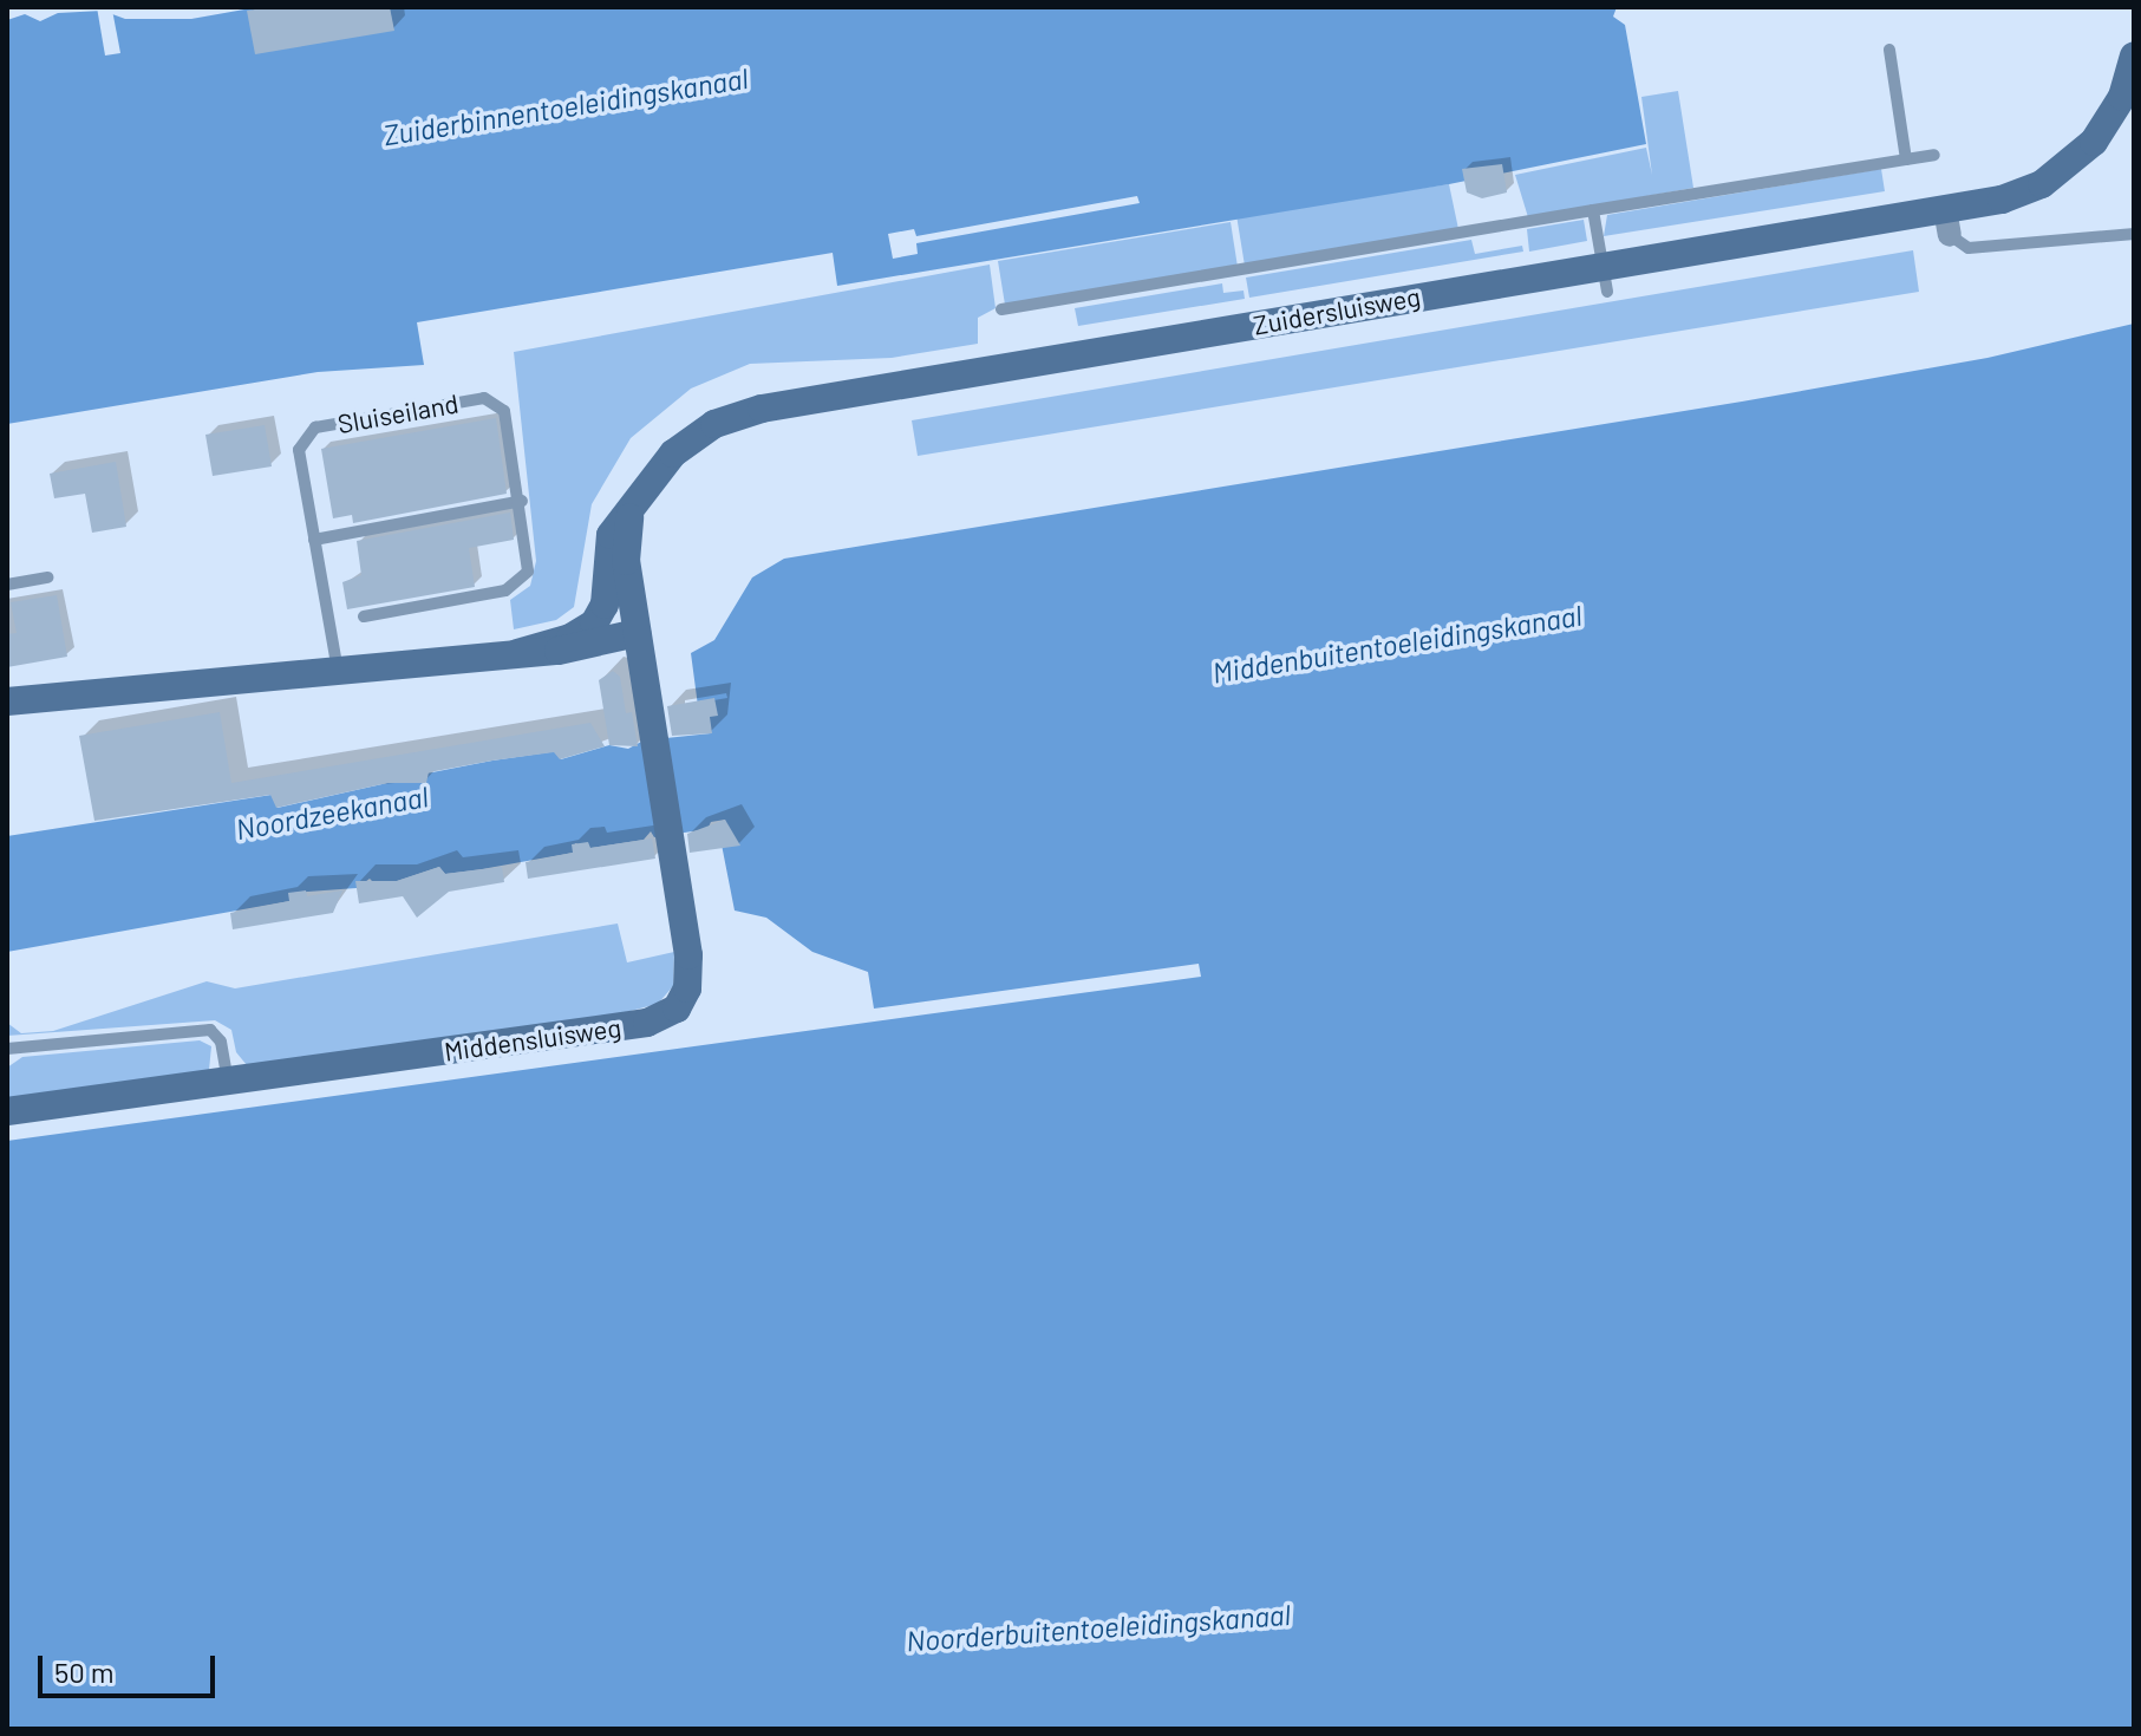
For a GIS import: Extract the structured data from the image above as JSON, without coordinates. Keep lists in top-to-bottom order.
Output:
{
  "streets": {
    "street": ["Zuidersluisweg", "Middensluisweg"],
    "lane": ["Sluiseiland"]
  },
  "water": [
    "Zuiderbinnentoeleidingskanaal",
    "Middenbuitentoeleidingskanaal",
    "Noordzeekanaal",
    "Noorderbuitentoeleidingskanaal"
  ],
  "scale_bar": "50 m"
}
